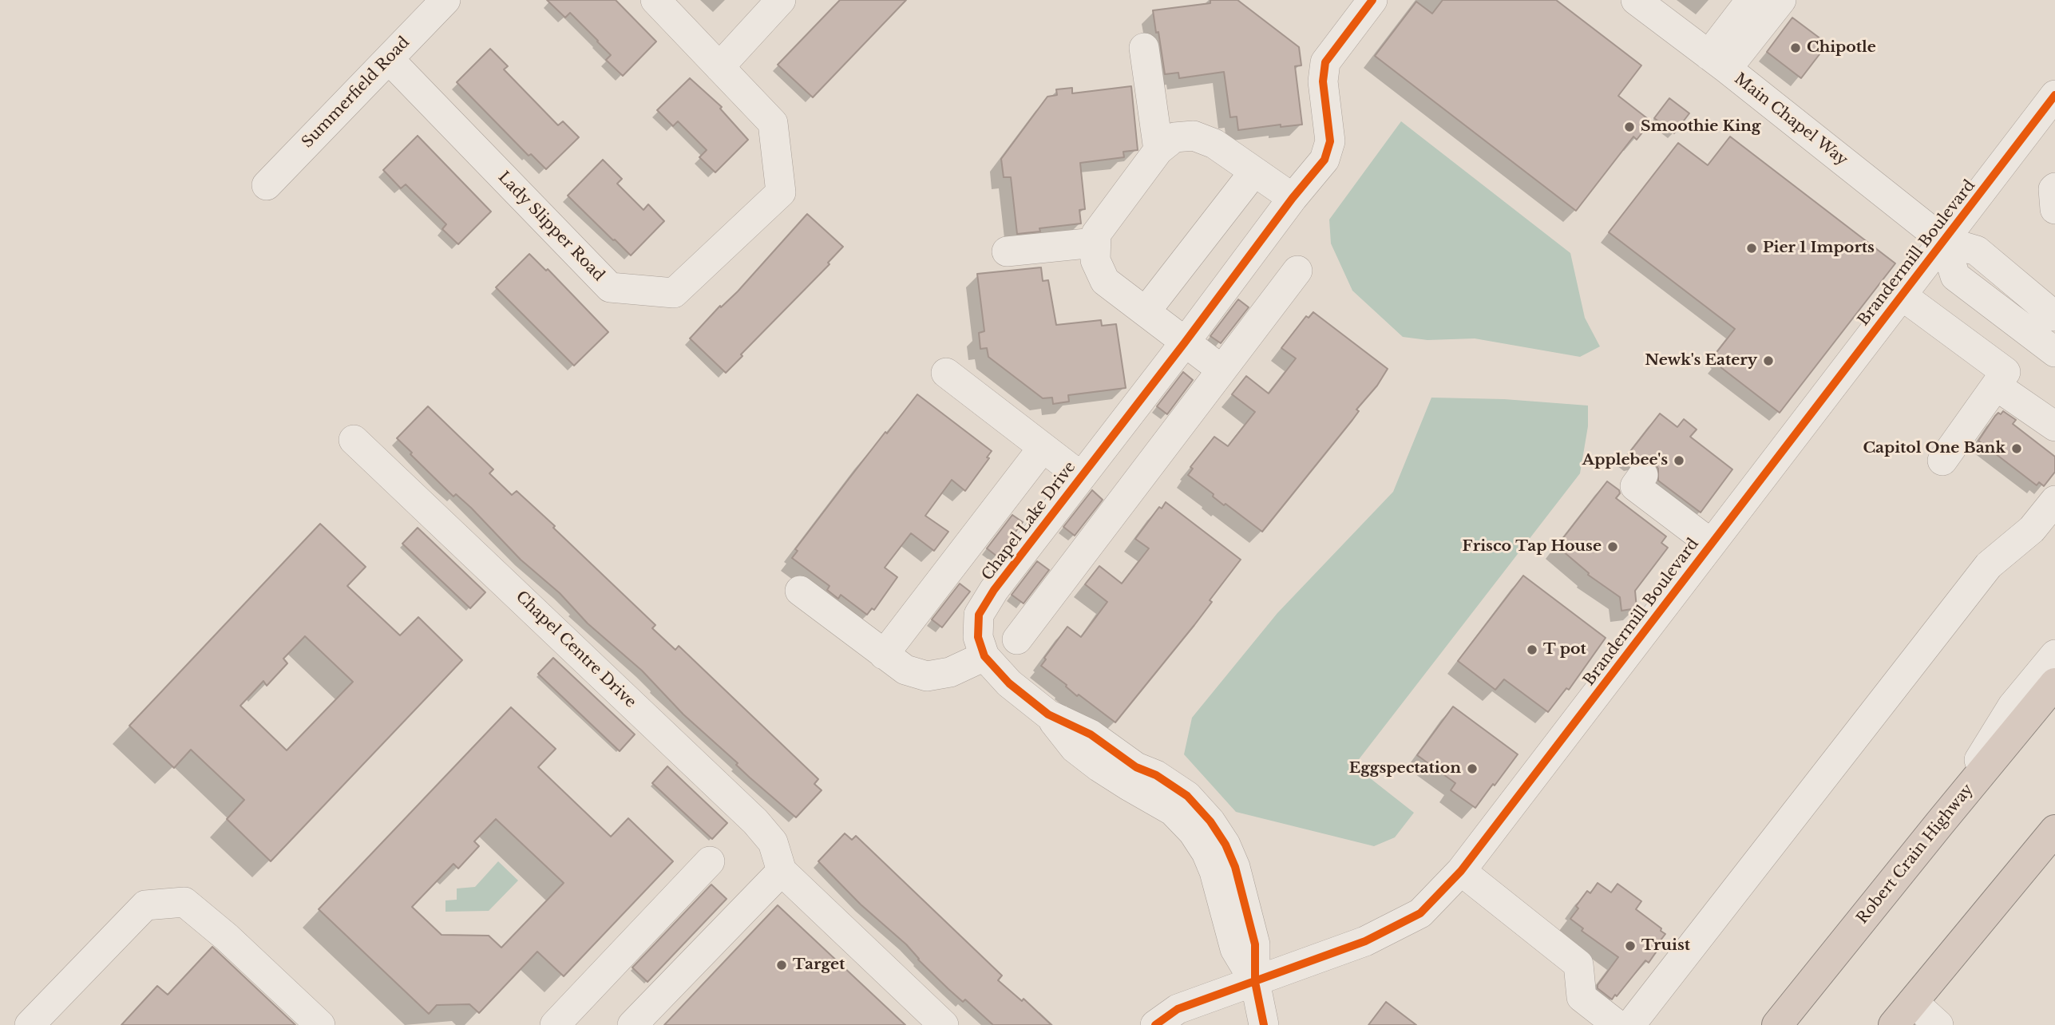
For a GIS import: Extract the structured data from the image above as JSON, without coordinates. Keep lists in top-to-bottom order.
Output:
{
  "streets": {
    "highway": ["Robert Crain Highway"],
    "street": [
      "Summerfield Road",
      "Main Chapel Way",
      "Lady Slipper Road",
      "Brandermill Boulevard",
      "Chapel Lake Drive",
      "Chapel Centre Drive"
    ]
  },
  "crossings": [
    ["Summerfield Road", "Lady Slipper Road"],
    ["Main Chapel Way", "Brandermill Boulevard"],
    ["Brandermill Boulevard", "Chapel Lake Drive"]
  ],
  "places": [
    "Chipotle",
    "Smoothie King",
    "Pier 1 Imports",
    "Newk's Eatery",
    "Capitol One Bank",
    "Applebee's",
    "Frisco Tap House",
    "T pot",
    "Eggspectation",
    "Truist",
    "Target"
  ]
}
